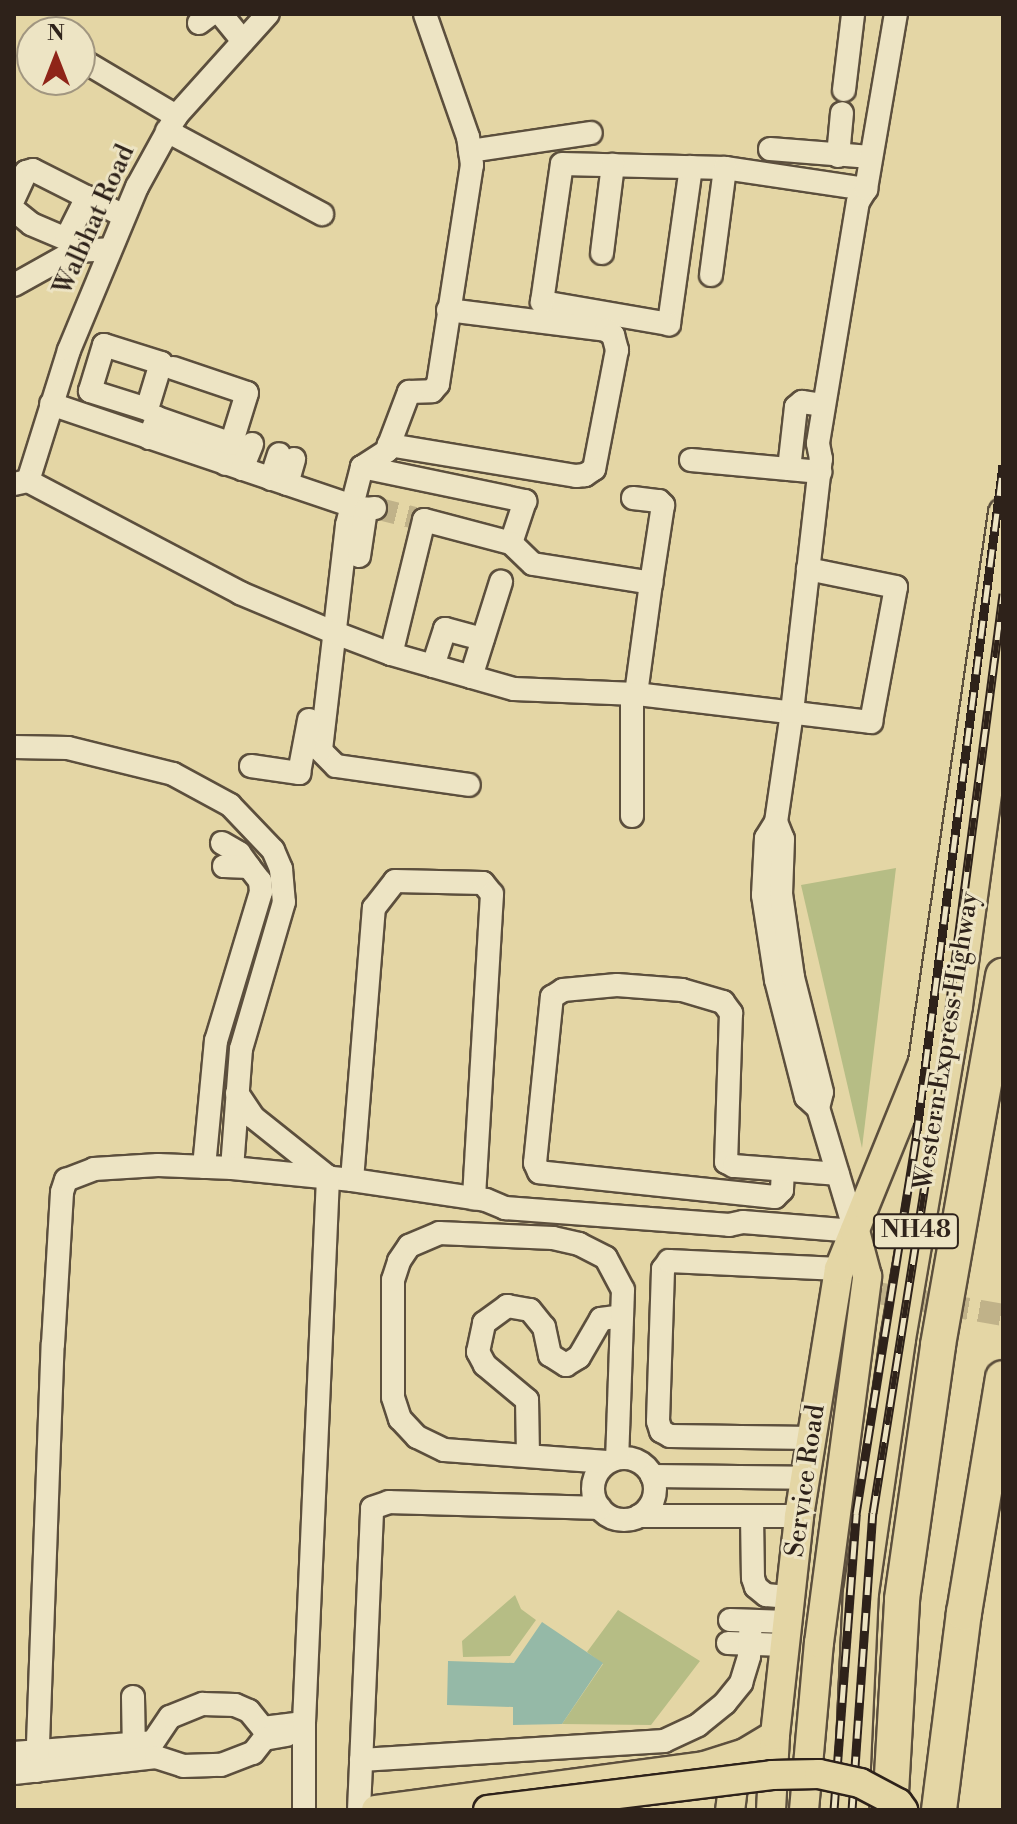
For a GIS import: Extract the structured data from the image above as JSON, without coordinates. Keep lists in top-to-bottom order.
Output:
{
  "streets": {
    "highway": ["Western Express Highway", "NH48"],
    "main road": ["Service Road"],
    "street": ["Walbhat Road"]
  },
  "north": "top"
}
